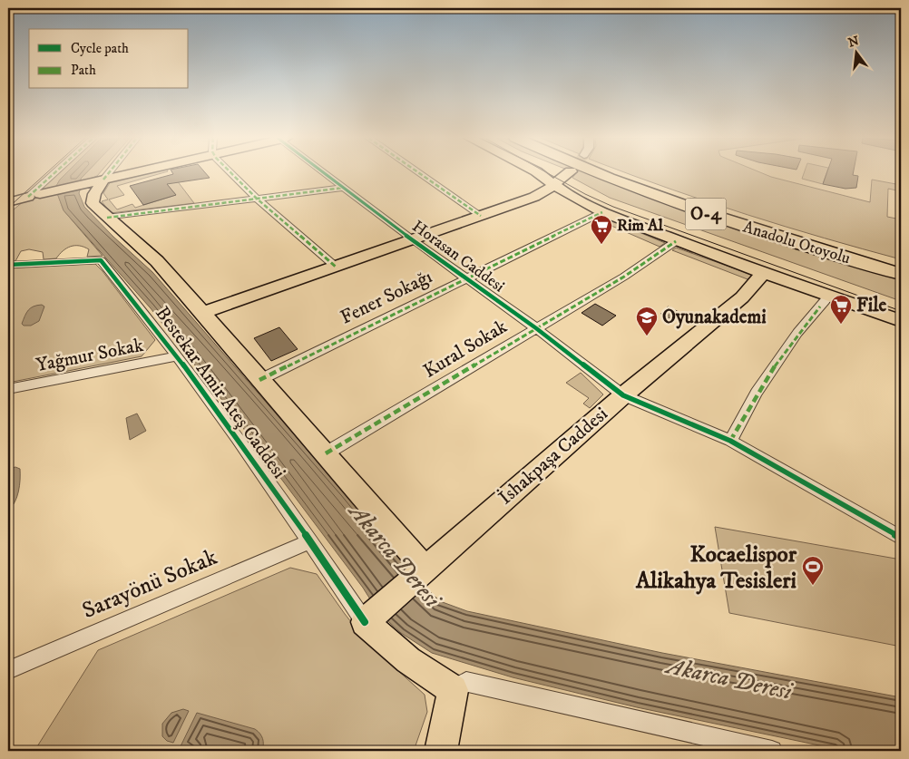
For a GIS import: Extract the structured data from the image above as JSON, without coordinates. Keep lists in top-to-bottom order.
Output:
{
  "streets": {
    "highway": ["O-4", "Anadolu Otoyolu"],
    "main road": ["Bestekar Amir Ateş Caddesi", "İshakpaşa Caddesi"],
    "street": [
      "Horasan Caddesi",
      "Fener Sokağı",
      "Kural Sokak",
      "Yağmur Sokak",
      "Sarayönü Sokak"
    ]
  },
  "crossings": [
    ["Horasan Caddesi", "Fener Sokağı"],
    ["Horasan Caddesi", "Kural Sokak"],
    ["Horasan Caddesi", "İshakpaşa Caddesi"],
    ["Yağmur Sokak", "Bestekar Amir Ateş Caddesi"],
    ["Bestekar Amir Ateş Caddesi", "İshakpaşa Caddesi"],
    ["Bestekar Amir Ateş Caddesi", "Sarayönü Sokak"]
  ],
  "water": ["Akarca Deresi"],
  "places": {
    "supermarket": ["Rim Al", "File"],
    "school or university": ["Oyunakademi"],
    "sports": ["Kocaelispor Alikahya Tesisleri"]
  },
  "legend": ["Cycle path", "Path"],
  "north": "top"
}
